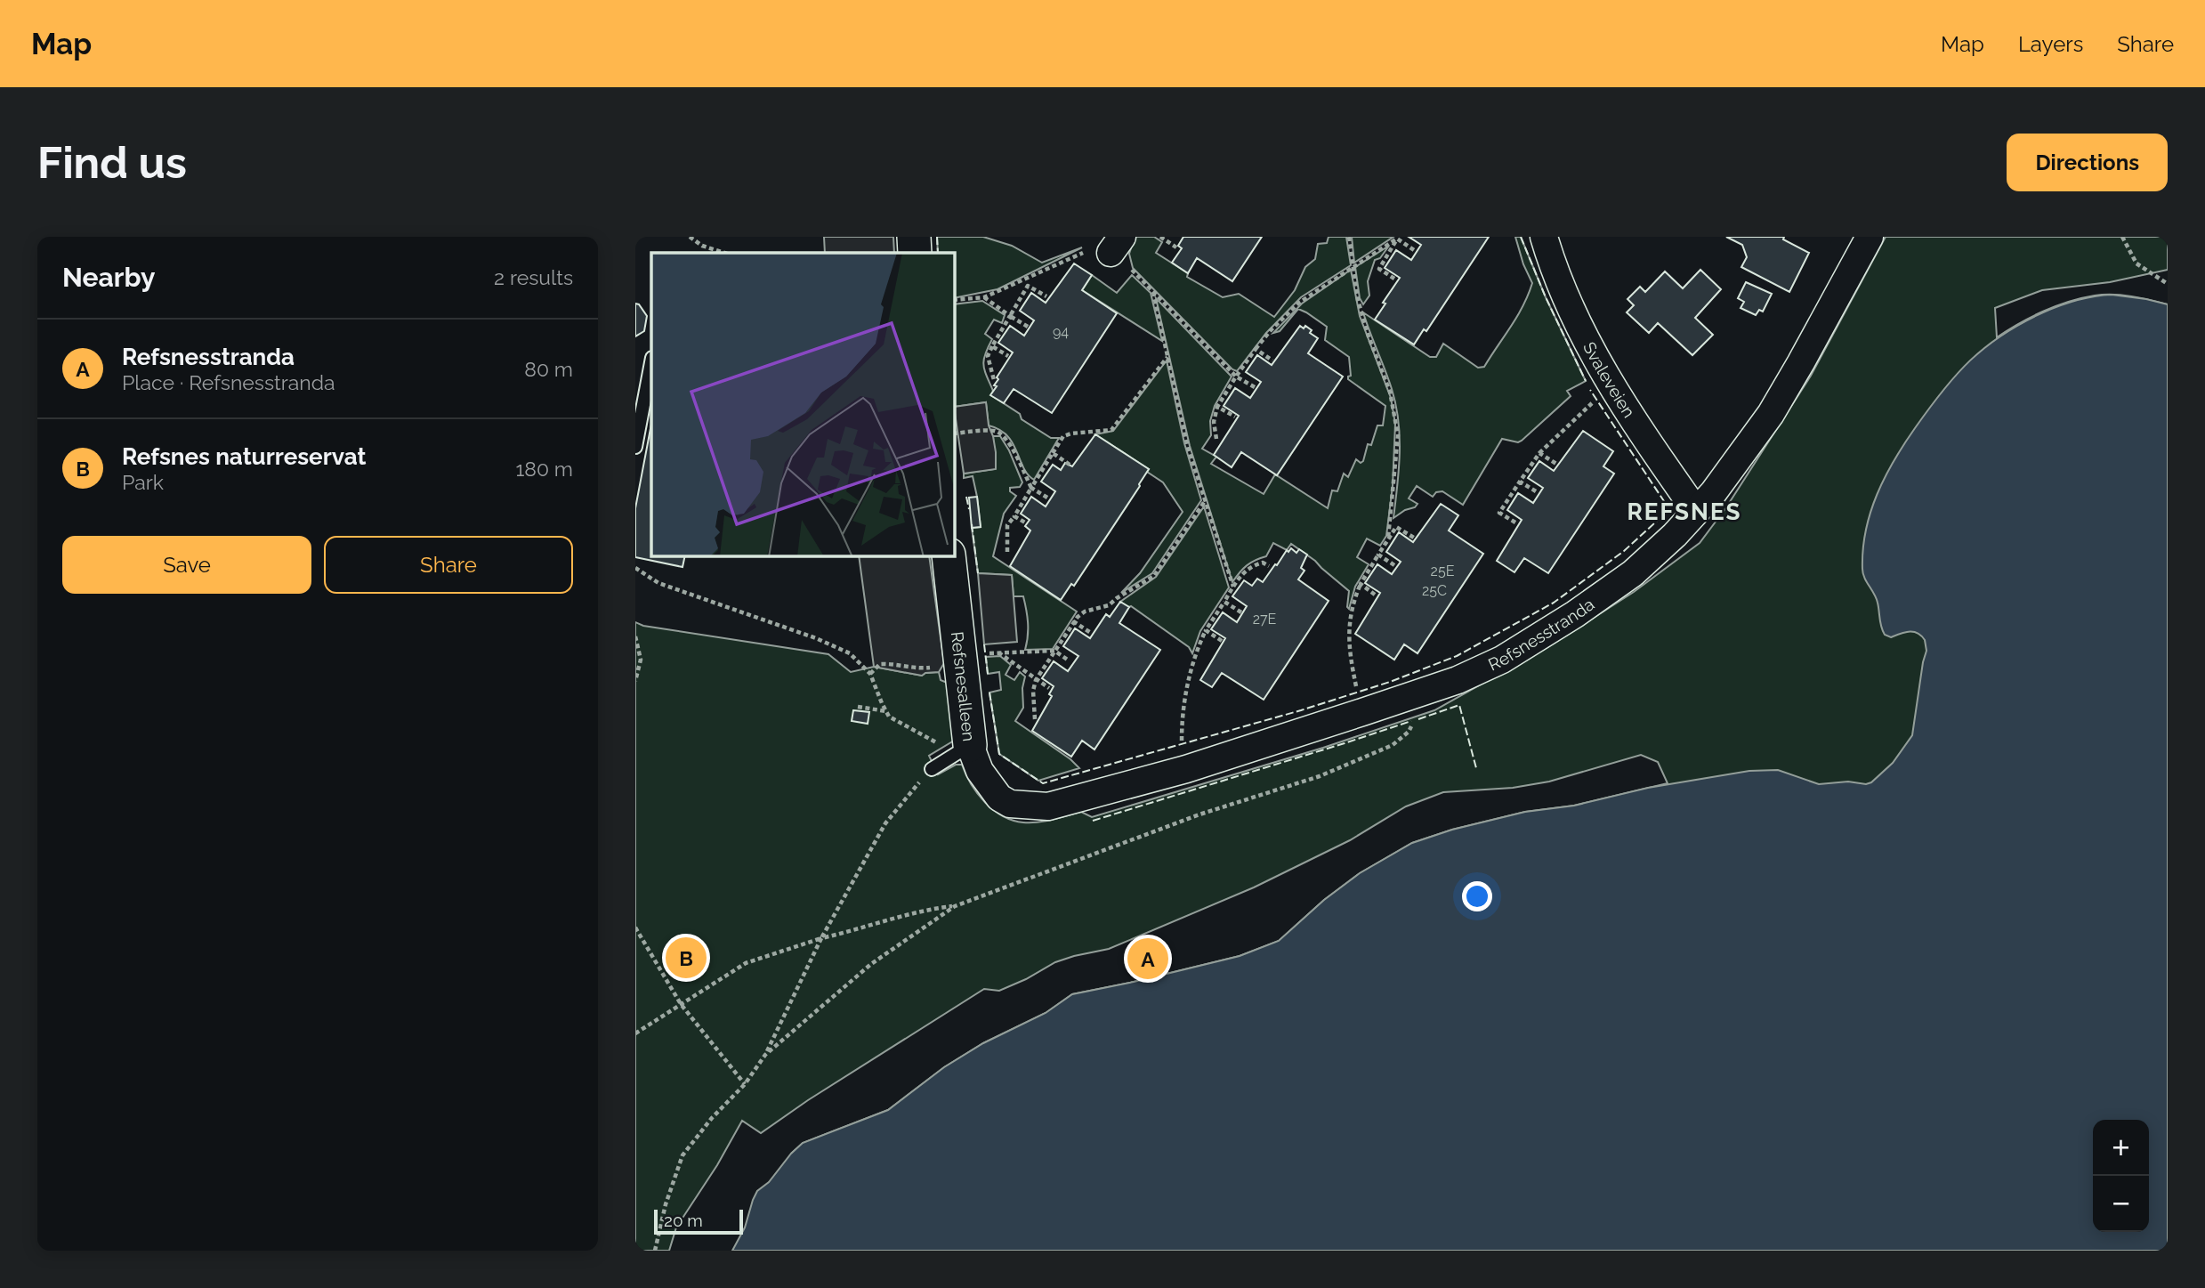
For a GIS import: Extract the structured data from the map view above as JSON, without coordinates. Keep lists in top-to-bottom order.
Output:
{
  "streets": {
    "street": ["Svaleveien", "Refsnesstranda", "Refsnesalleen"]
  },
  "crossings": [
    ["Svaleveien", "Refsnesstranda"],
    ["Refsnesstranda", "Refsnesalleen"]
  ],
  "districts": ["REFSNES"],
  "house_numbers": [
    "94",
    "25E",
    "25C",
    "27E"
  ],
  "scale_bar": "20 m",
  "page": {
    "header": "Map",
    "nav": ["Map", "Layers", "Share"],
    "buttons": [
      "Directions",
      ["Save", "Share"]
    ],
    "title": "Find us",
    "heading": ["Nearby", "2 results"],
    "list": [
      {
        "mark": "A",
        "name": "Refsnesstranda",
        "note": "Place · Refsnesstranda",
        "value": "80 m"
      },
      {
        "mark": "B",
        "name": "Refsnes naturreservat",
        "note": "Park",
        "value": "180 m"
      }
    ],
    "pins": ["B", "A"],
    "map_buttons": ["+", "−"],
    "scale": "20 m"
  }
}
